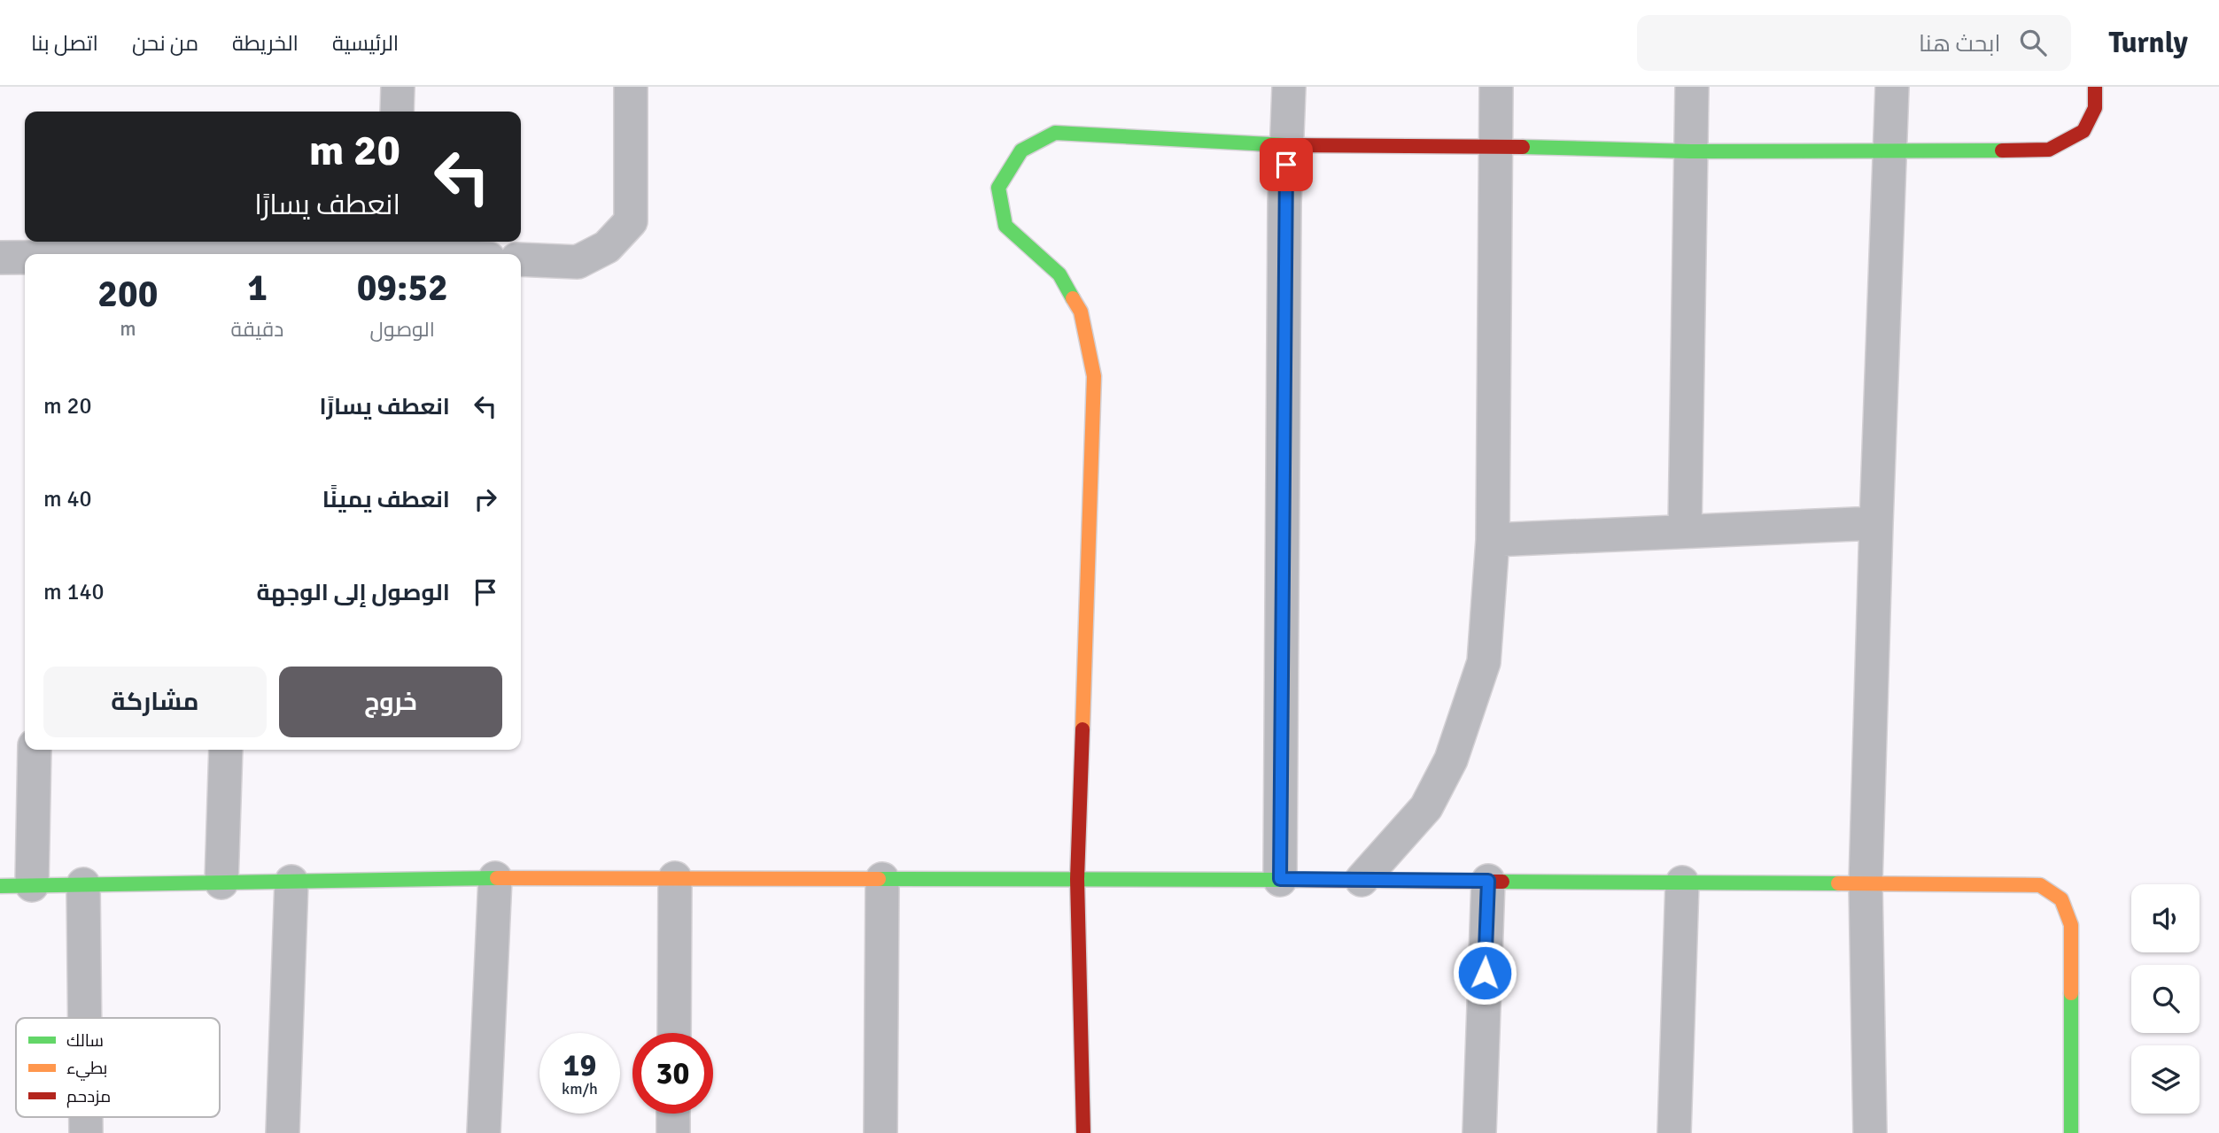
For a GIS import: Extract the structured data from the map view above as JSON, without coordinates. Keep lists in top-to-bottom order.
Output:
{
  "legend": ["سالك", "بطيء", "مزدحم"],
  "page": {
    "header": "Turnly",
    "search": "ابحث هنا",
    "nav": [
      "الرئيسية",
      "الخريطة",
      "من نحن",
      "اتصل بنا"
    ],
    "turn": ["20 m", "انعطف يسارًا"],
    "eta": [
      "09:52",
      "الوصول",
      "1",
      "دقيقة",
      "200",
      "m"
    ],
    "list": [
      {
        "name": "انعطف يسارًا",
        "value": "20 m"
      },
      {
        "name": "انعطف يمينًا",
        "value": "40 m"
      },
      {
        "name": "الوصول إلى الوجهة",
        "value": "140 m"
      }
    ],
    "buttons": ["خروج", "مشاركة"],
    "speed": "19 km/h",
    "limit": "30"
  }
}
